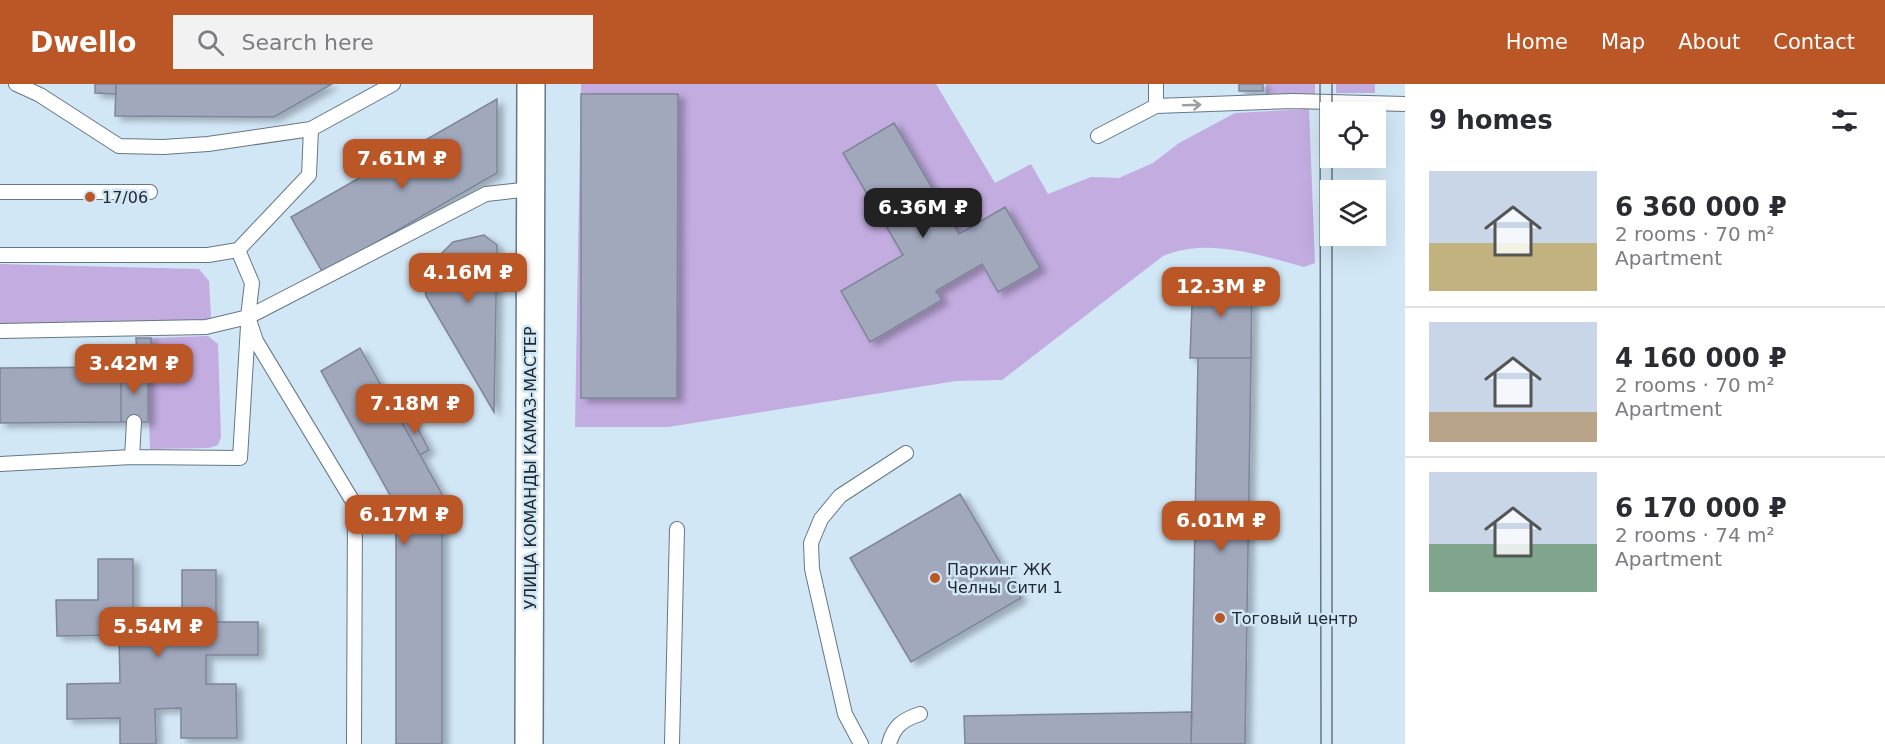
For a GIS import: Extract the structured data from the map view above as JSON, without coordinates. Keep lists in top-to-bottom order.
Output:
{
  "streets": {
    "street": ["УЛИЦА КОМАНДЫ КАМАЗ-МАСТЕР"]
  },
  "places": ["17/06", "Паркинг ЖК Челны Сити 1", "Тоговый центр"],
  "page": {
    "header": "Dwello",
    "search": "Search here",
    "nav": [
      "Home",
      "Map",
      "About",
      "Contact"
    ],
    "heading": "9 homes",
    "price": [
      "7.61M ₽",
      "6.36M ₽",
      "4.16M ₽",
      "12.3M ₽",
      "3.42M ₽",
      "7.18M ₽",
      "6.17M ₽",
      "6.01M ₽",
      "5.54M ₽"
    ],
    "list": [
      {
        "name": "6 360 000 ₽",
        "note": "2 rooms · 70 m² · Apartment"
      },
      {
        "name": "4 160 000 ₽",
        "note": "2 rooms · 70 m² · Apartment"
      },
      {
        "name": "6 170 000 ₽",
        "note": "2 rooms · 74 m² · Apartment"
      }
    ]
  }
}
